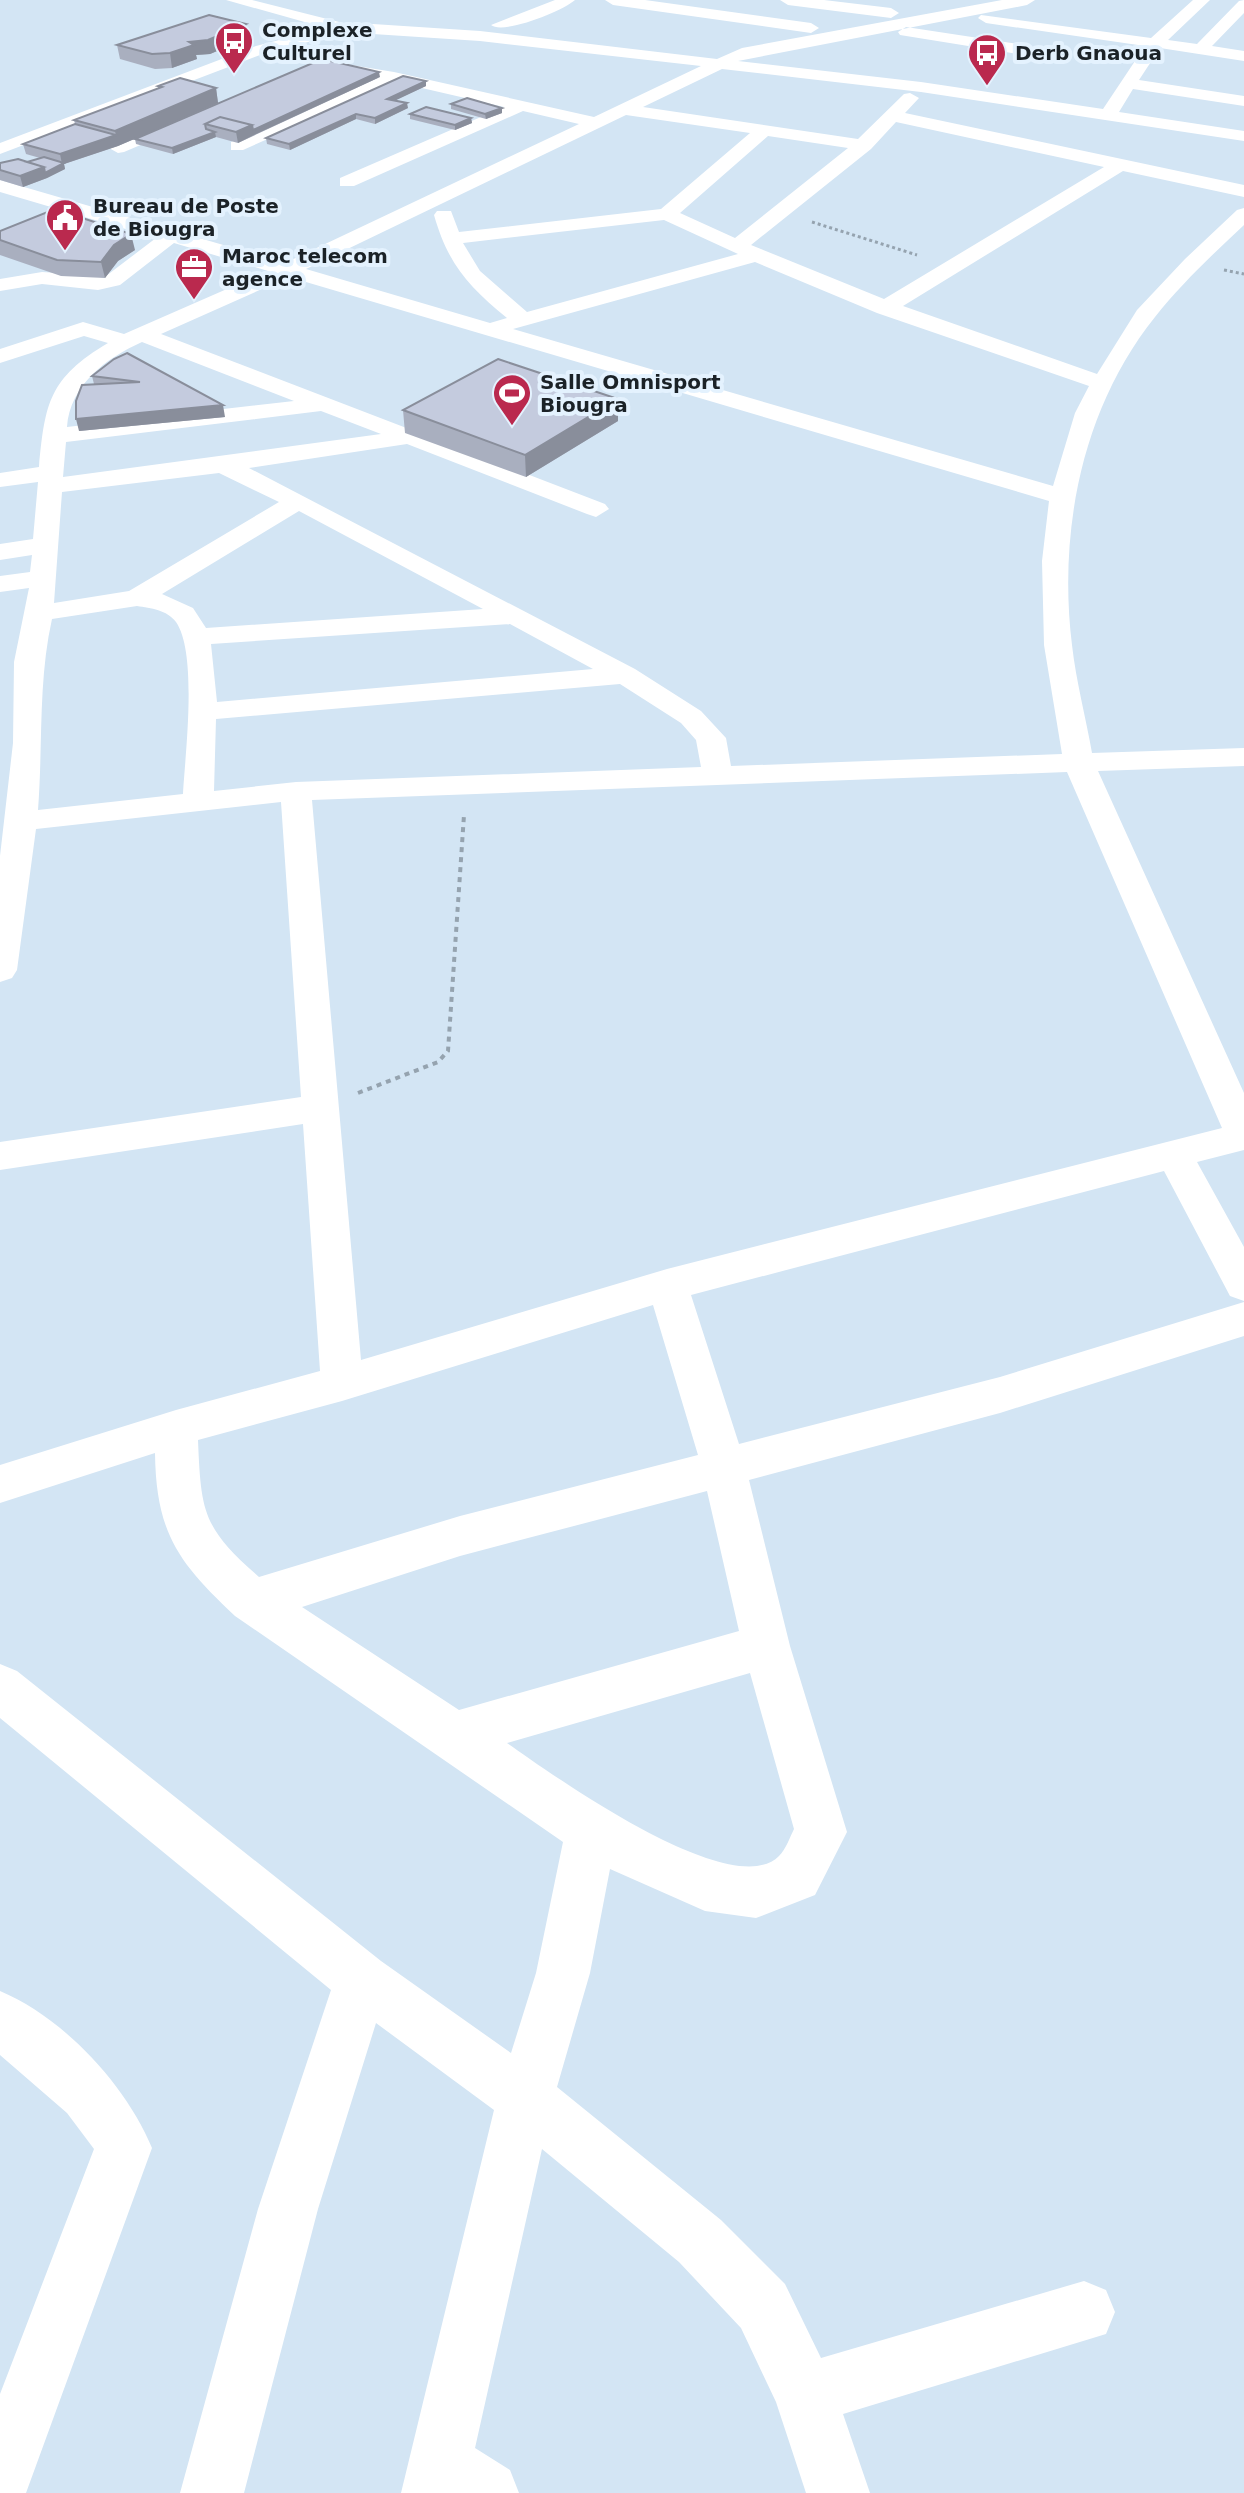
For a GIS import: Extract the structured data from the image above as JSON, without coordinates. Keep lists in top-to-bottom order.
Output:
{
  "places": {
    "bus stop": ["Complexe Culturel", "Derb Gnaoua"],
    "public building": ["Bureau de Poste de Biougra"],
    "office": ["Maroc telecom agence"],
    "sports": ["Salle Omnisport Biougra"]
  }
}
